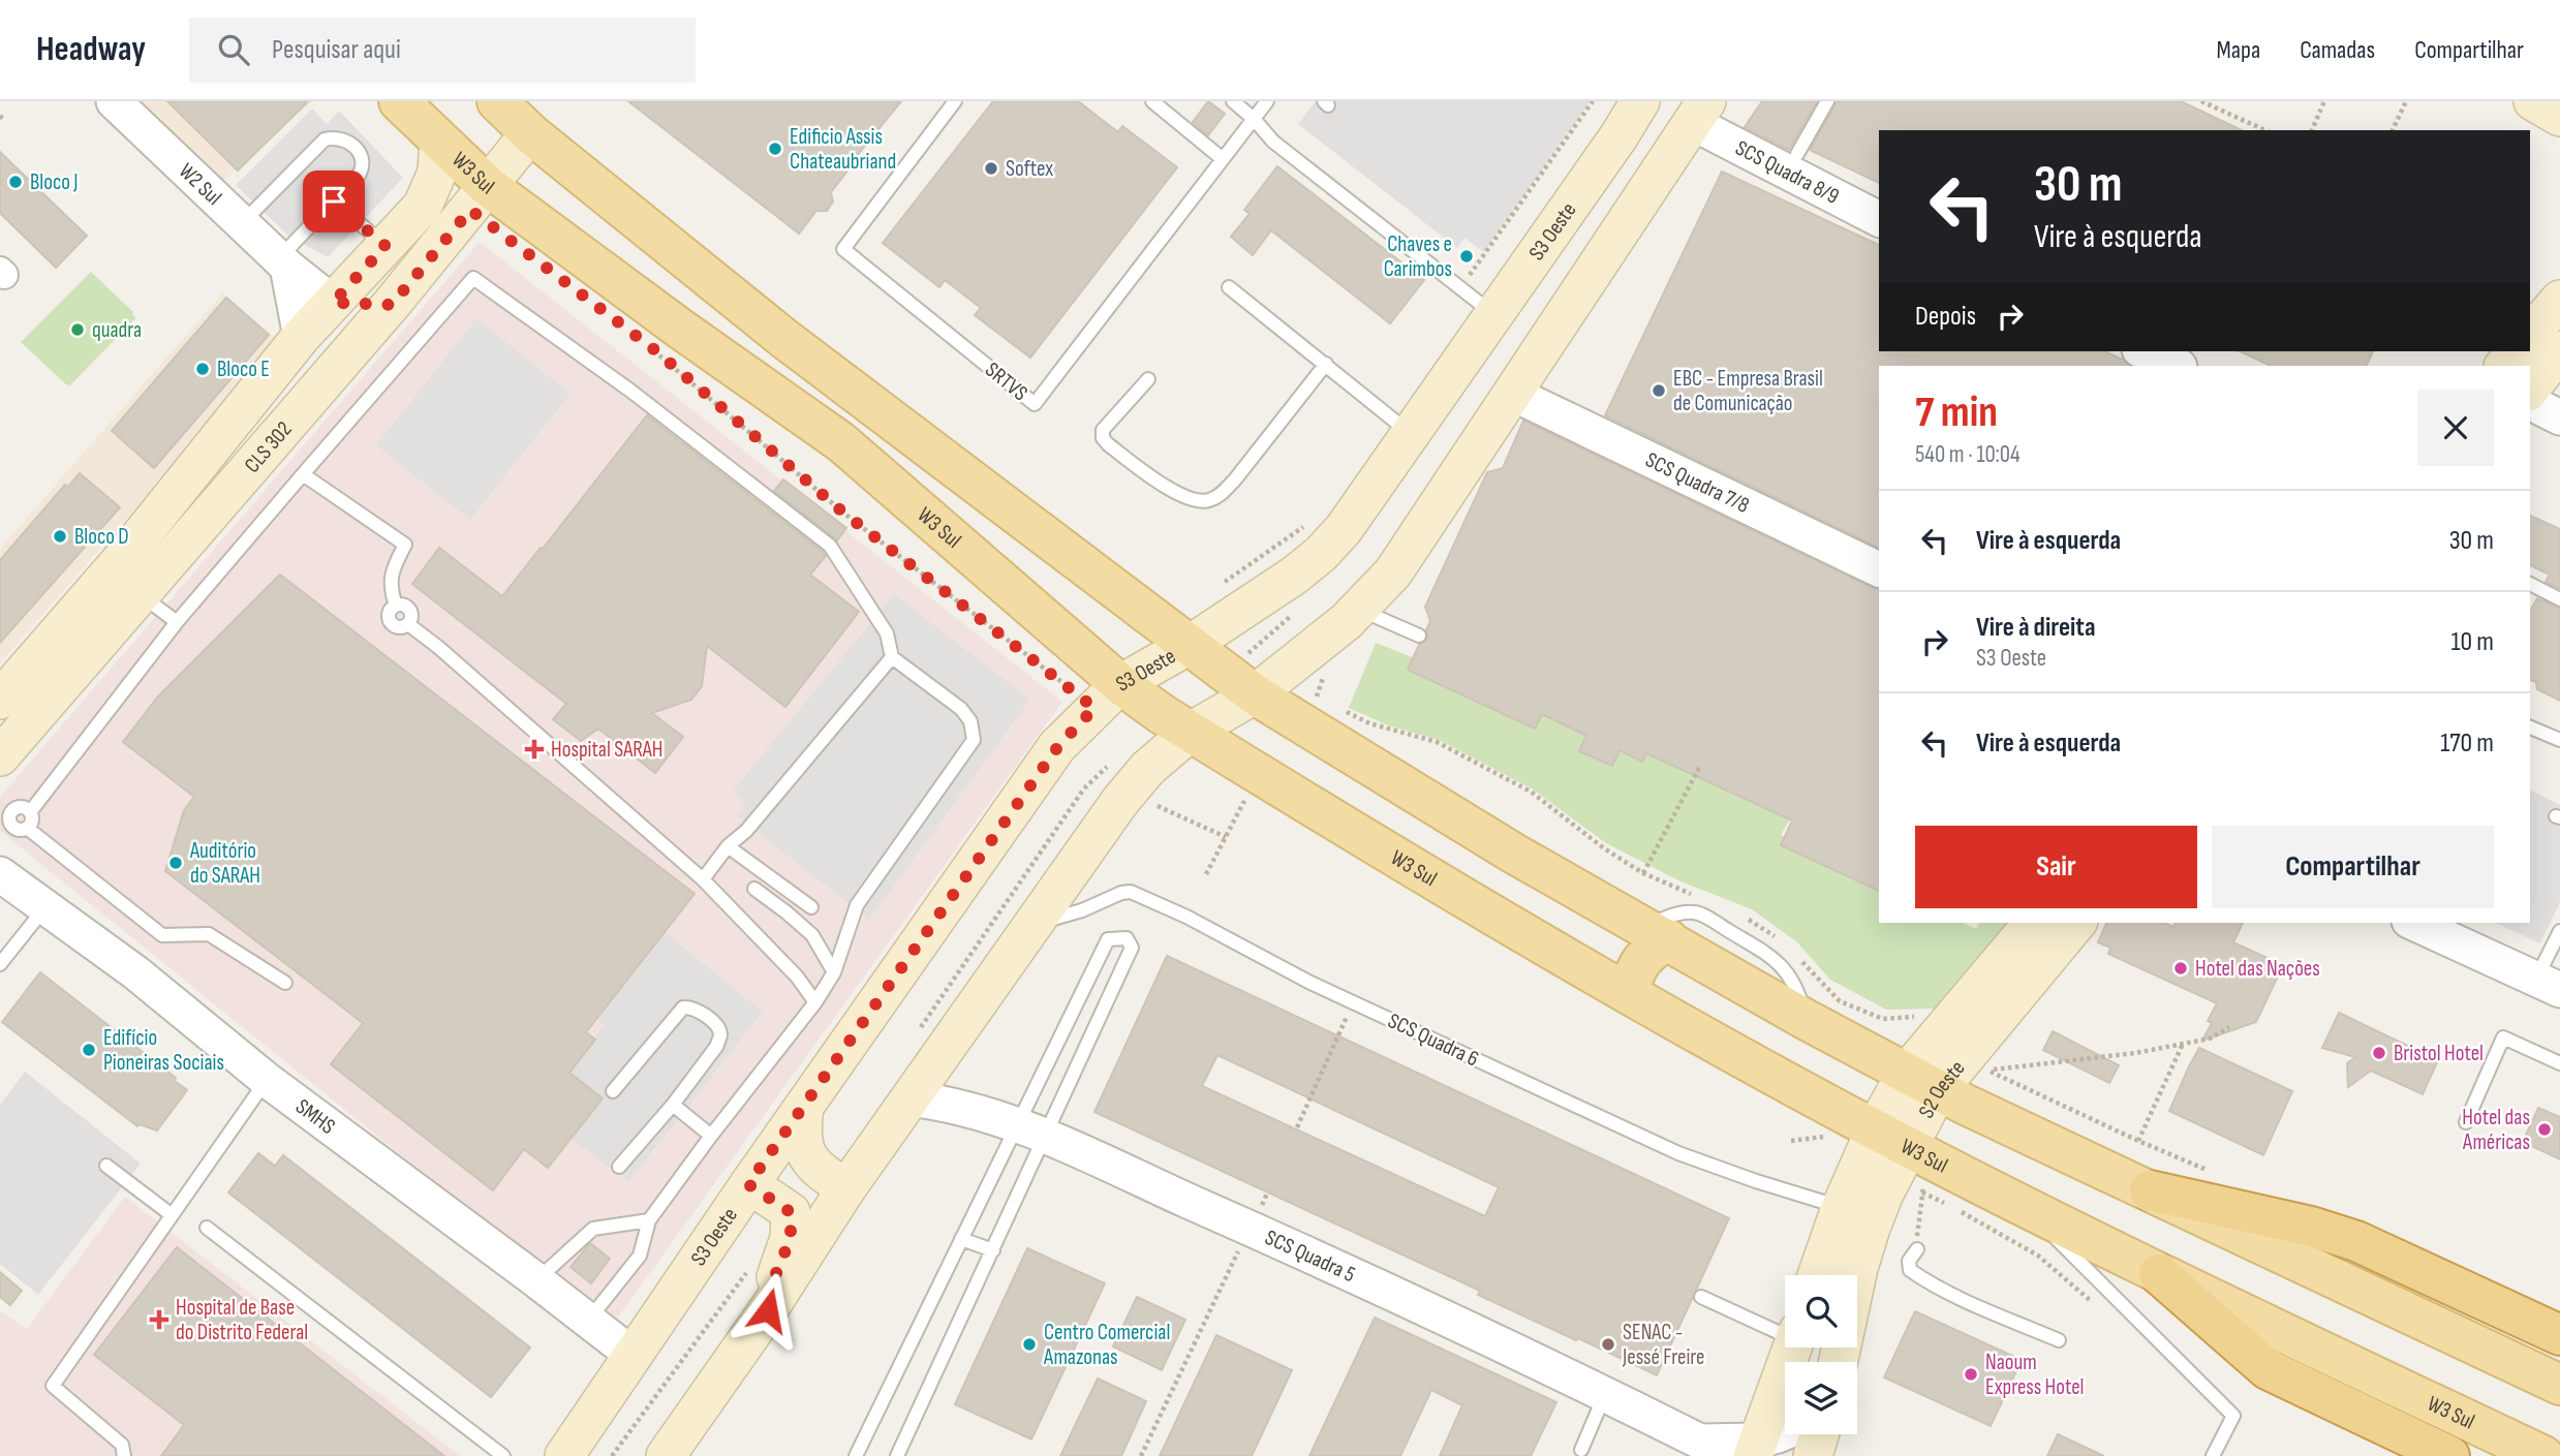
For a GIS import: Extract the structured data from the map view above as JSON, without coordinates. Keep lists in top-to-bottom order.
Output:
{
  "streets": {
    "main road": [
      "W3 Sul",
      "S3 Oeste",
      "CLS 302",
      "S2 Oeste"
    ],
    "street": [
      "SCS Quadra 8/9",
      "W2 Sul",
      "SCS Quadra 7/8",
      "SMHS",
      "SCS Quadra 5"
    ],
    "lane": ["SRTVS", "SCS Quadra 6"]
  },
  "crossings": [
    ["W3 Sul", "S3 Oeste"],
    ["W3 Sul", "CLS 302"],
    ["W3 Sul", "S2 Oeste"],
    ["W2 Sul", "CLS 302"],
    ["S3 Oeste", "SMHS"],
    ["SCS Quadra 6", "S2 Oeste"]
  ],
  "places": {
    "other": [
      "Edificio Assis Chateaubriand",
      "Softex",
      "Bloco J",
      "Chaves e Carimbos",
      "quadra",
      "Bloco E",
      "EBC - Empresa Brasil de Comunicação",
      "Bloco D",
      "Auditório do SARAH",
      "Hotel das Nações",
      "Edifício Pioneiras Sociais",
      "Bristol Hotel",
      "Hotel das Américas",
      "Centro Comercial Amazonas",
      "SENAC - Jessé Freire",
      "Naoum Express Hotel"
    ],
    "health": ["Hospital SARAH", "Hospital de Base do Distrito Federal"]
  },
  "page": {
    "header": "Headway",
    "search": "Pesquisar aqui",
    "nav": ["Mapa", "Camadas", "Compartilhar"],
    "turn": ["30 m", "Vire à esquerda"],
    "then": "Depois",
    "heading": ["7 min", "540 m · 10:04"],
    "list": [
      {
        "name": "Vire à esquerda",
        "value": "30 m"
      },
      {
        "name": "Vire à direita",
        "note": "S3 Oeste",
        "value": "10 m"
      },
      {
        "name": "Vire à esquerda",
        "value": "170 m"
      }
    ],
    "buttons": ["Sair", "Compartilhar"]
  }
}
